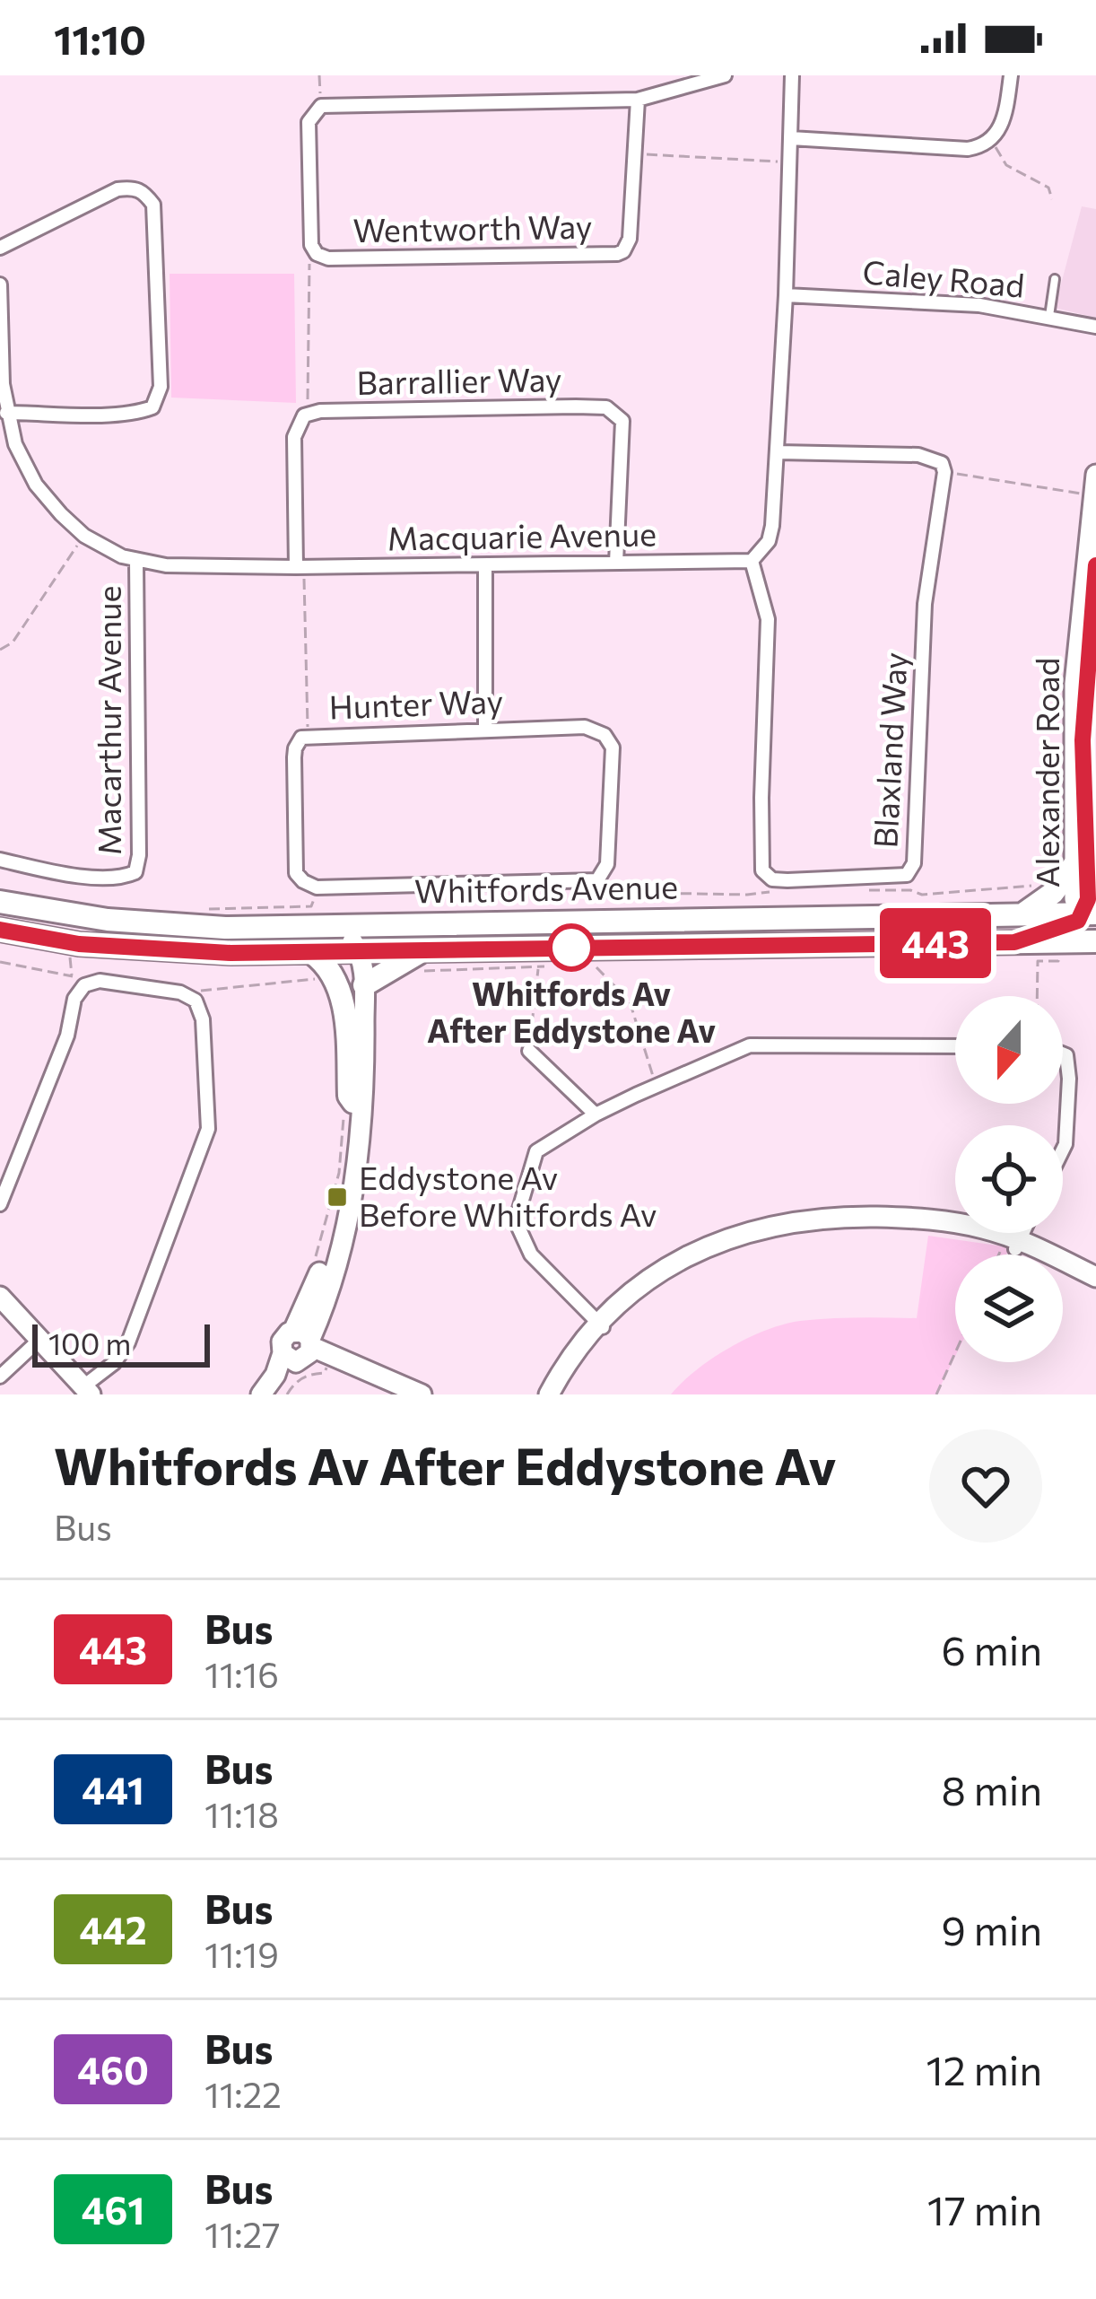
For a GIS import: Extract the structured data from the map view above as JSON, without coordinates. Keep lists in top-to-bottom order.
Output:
{
  "streets": {
    "main road": ["Whitfords Avenue"],
    "street": [
      "Wentworth Way",
      "Caley Road",
      "Barrallier Way",
      "Macquarie Avenue",
      "Hunter Way",
      "Macarthur Avenue",
      "Blaxland Way",
      "Alexander Road"
    ]
  },
  "crossings": [
    ["Barrallier Way", "Macquarie Avenue"],
    ["Macquarie Avenue", "Macarthur Avenue"],
    ["Macquarie Avenue", "Blaxland Way"],
    ["Alexander Road", "Whitfords Avenue"]
  ],
  "places": {
    "other": ["Whitfords Av After Eddystone Av"],
    "transit": ["Eddystone Av Before Whitfords Av"]
  },
  "lines": ["bus line 443"],
  "scale_bar": "100 m",
  "north": "bottom",
  "page": {
    "status": "11:10",
    "on_map": "443",
    "scale": "100 m",
    "heading": ["Whitfords Av After Eddystone Av", "Bus"],
    "list": [
      {
        "mark": "443",
        "name": "Bus",
        "note": "11:16",
        "value": "6 min"
      },
      {
        "mark": "441",
        "name": "Bus",
        "note": "11:18",
        "value": "8 min"
      },
      {
        "mark": "442",
        "name": "Bus",
        "note": "11:19",
        "value": "9 min"
      },
      {
        "mark": "460",
        "name": "Bus",
        "note": "11:22",
        "value": "12 min"
      },
      {
        "mark": "461",
        "name": "Bus",
        "note": "11:27",
        "value": "17 min"
      }
    ]
  }
}
